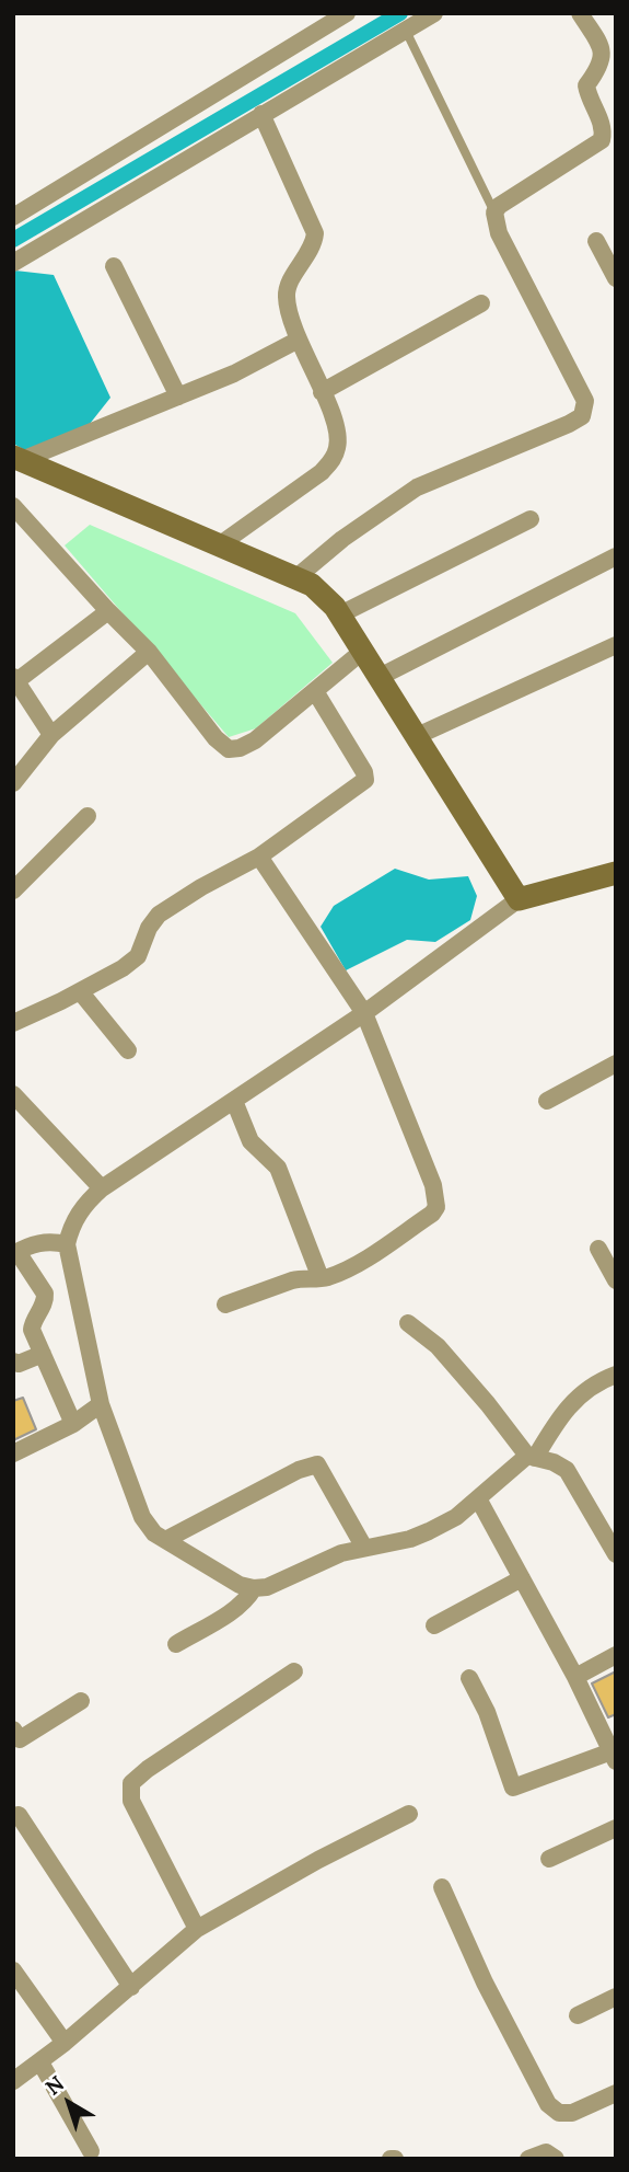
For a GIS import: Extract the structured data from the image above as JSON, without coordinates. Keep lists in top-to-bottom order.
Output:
{
  "north": "top left"
}
